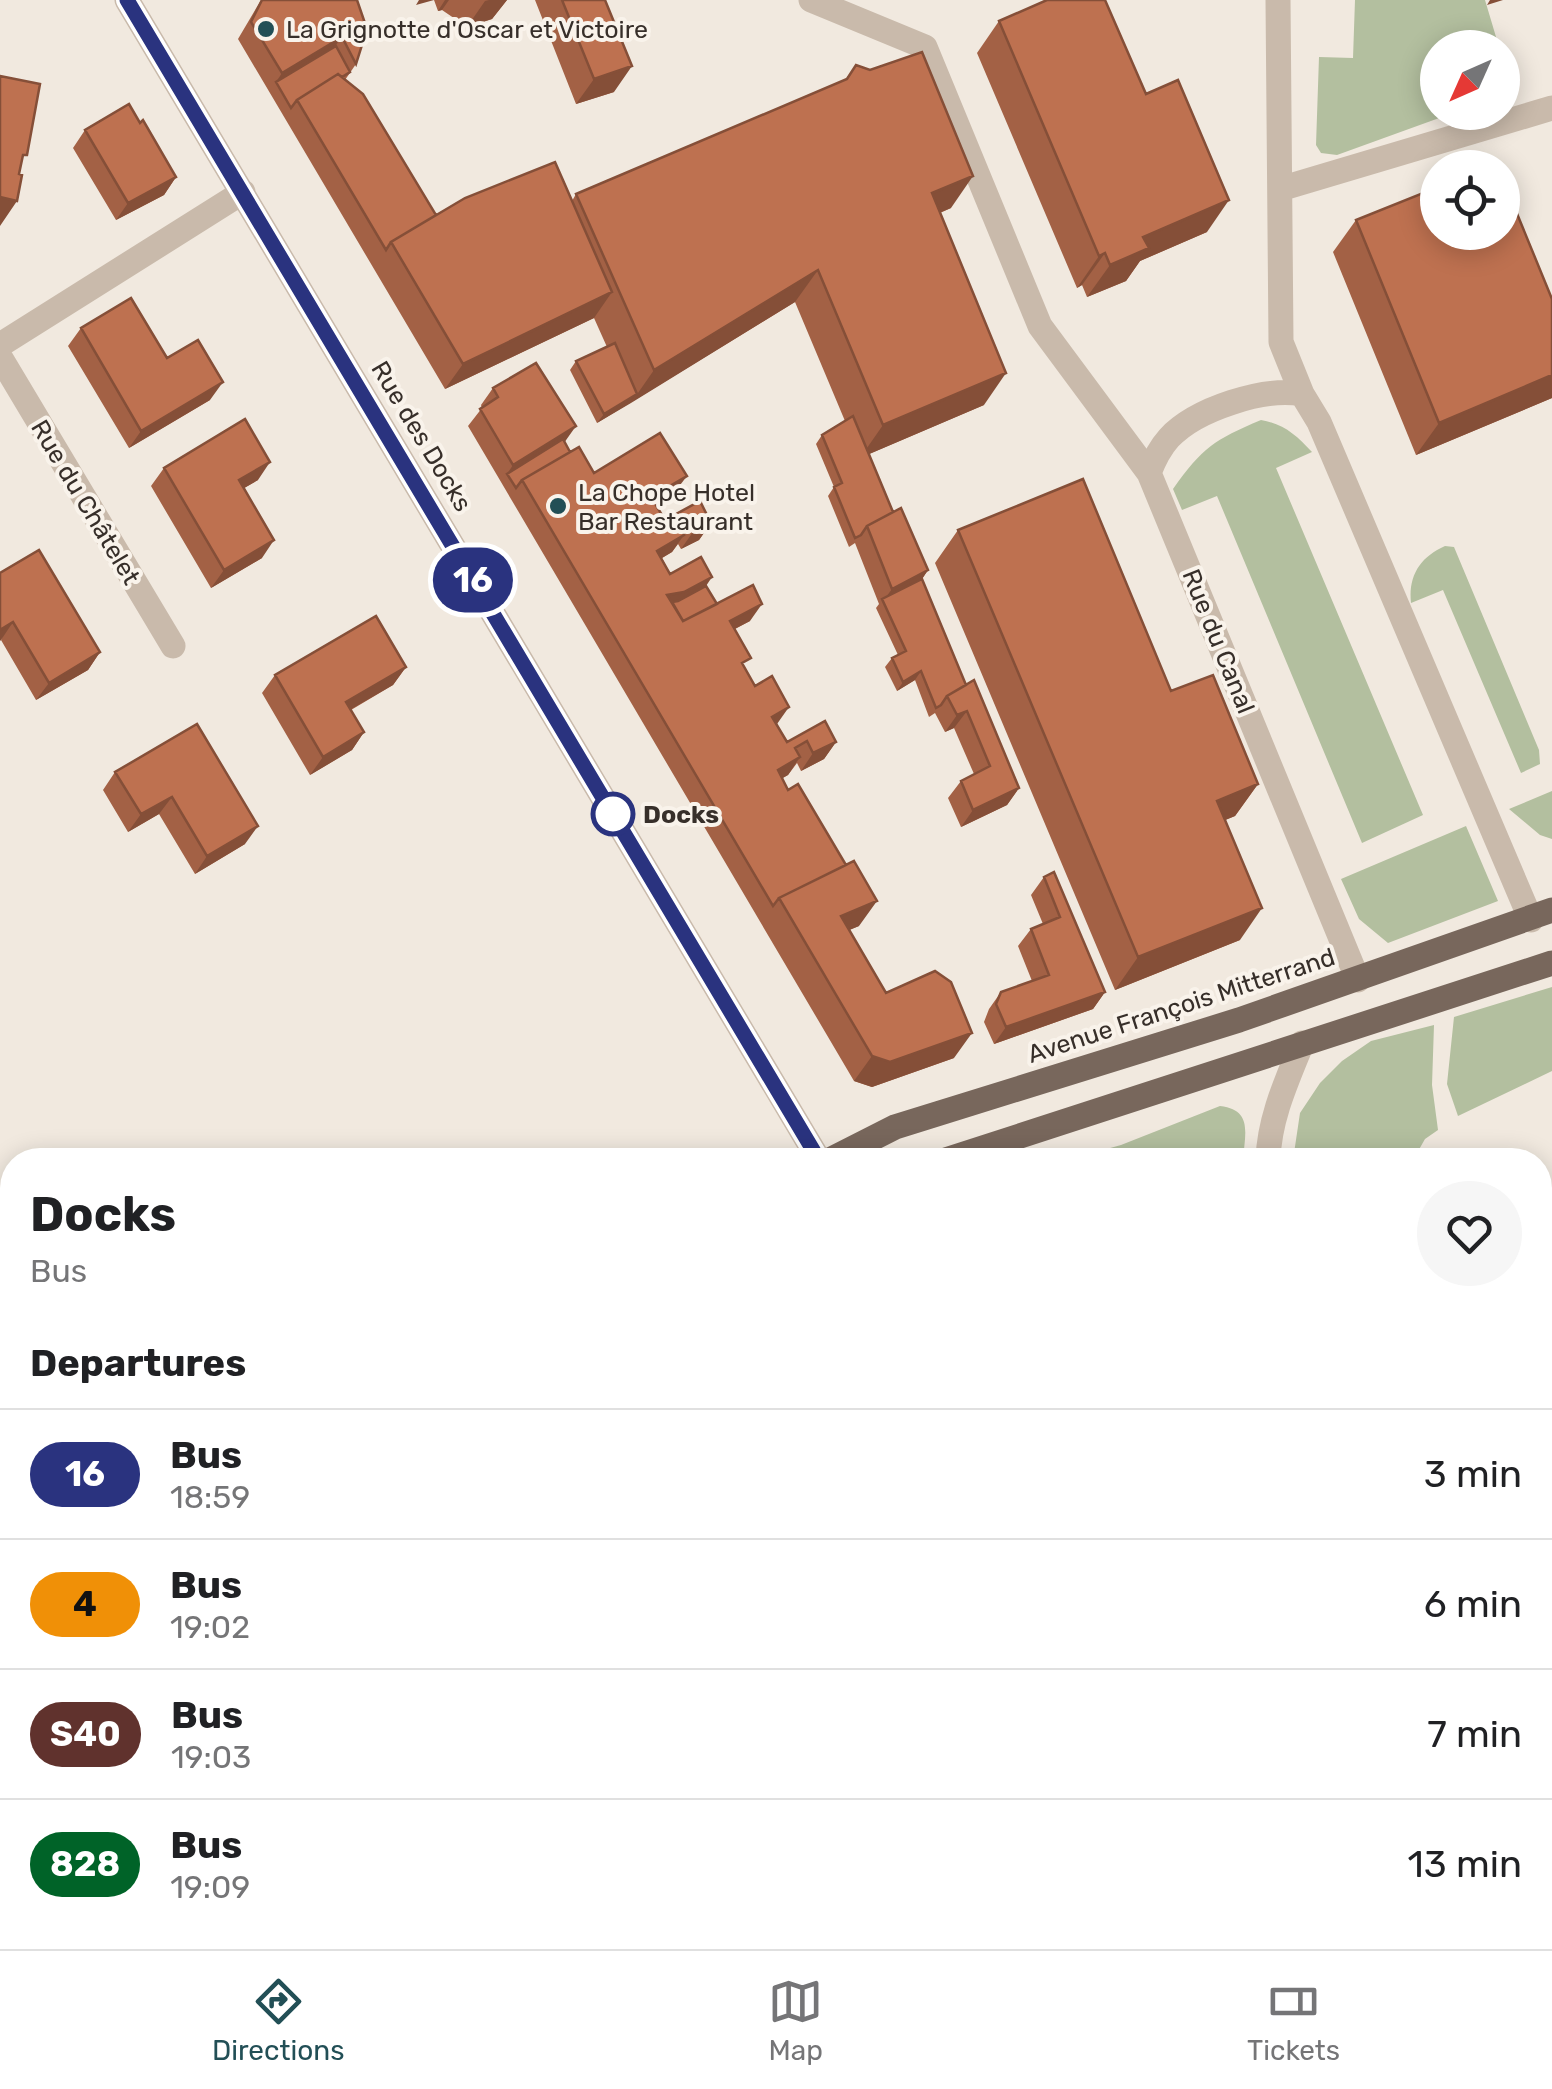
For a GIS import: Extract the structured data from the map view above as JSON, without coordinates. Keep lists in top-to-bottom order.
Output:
{
  "streets": {
    "main road": ["Avenue François Mitterrand"],
    "street": ["Rue des Docks", "Rue du Châtelet", "Rue du Canal"]
  },
  "crossings": [
    ["Rue du Canal", "Avenue François Mitterrand"]
  ],
  "places": ["La Grignotte d'Oscar et Victoire", "La Chope Hotel Bar Restaurant", "Docks"],
  "lines": ["bus line 16"],
  "north": "bottom left",
  "page": {
    "on_map": "16",
    "heading": [
      ["Docks", "Bus"],
      "Departures"
    ],
    "list": [
      {
        "mark": "16",
        "name": "Bus",
        "note": "18:59",
        "value": "3 min"
      },
      {
        "mark": "4",
        "name": "Bus",
        "note": "19:02",
        "value": "6 min"
      },
      {
        "mark": "S40",
        "name": "Bus",
        "note": "19:03",
        "value": "7 min"
      },
      {
        "mark": "828",
        "name": "Bus",
        "note": "19:09",
        "value": "13 min"
      }
    ],
    "tabs": ["Directions", "Map", "Tickets"]
  }
}
